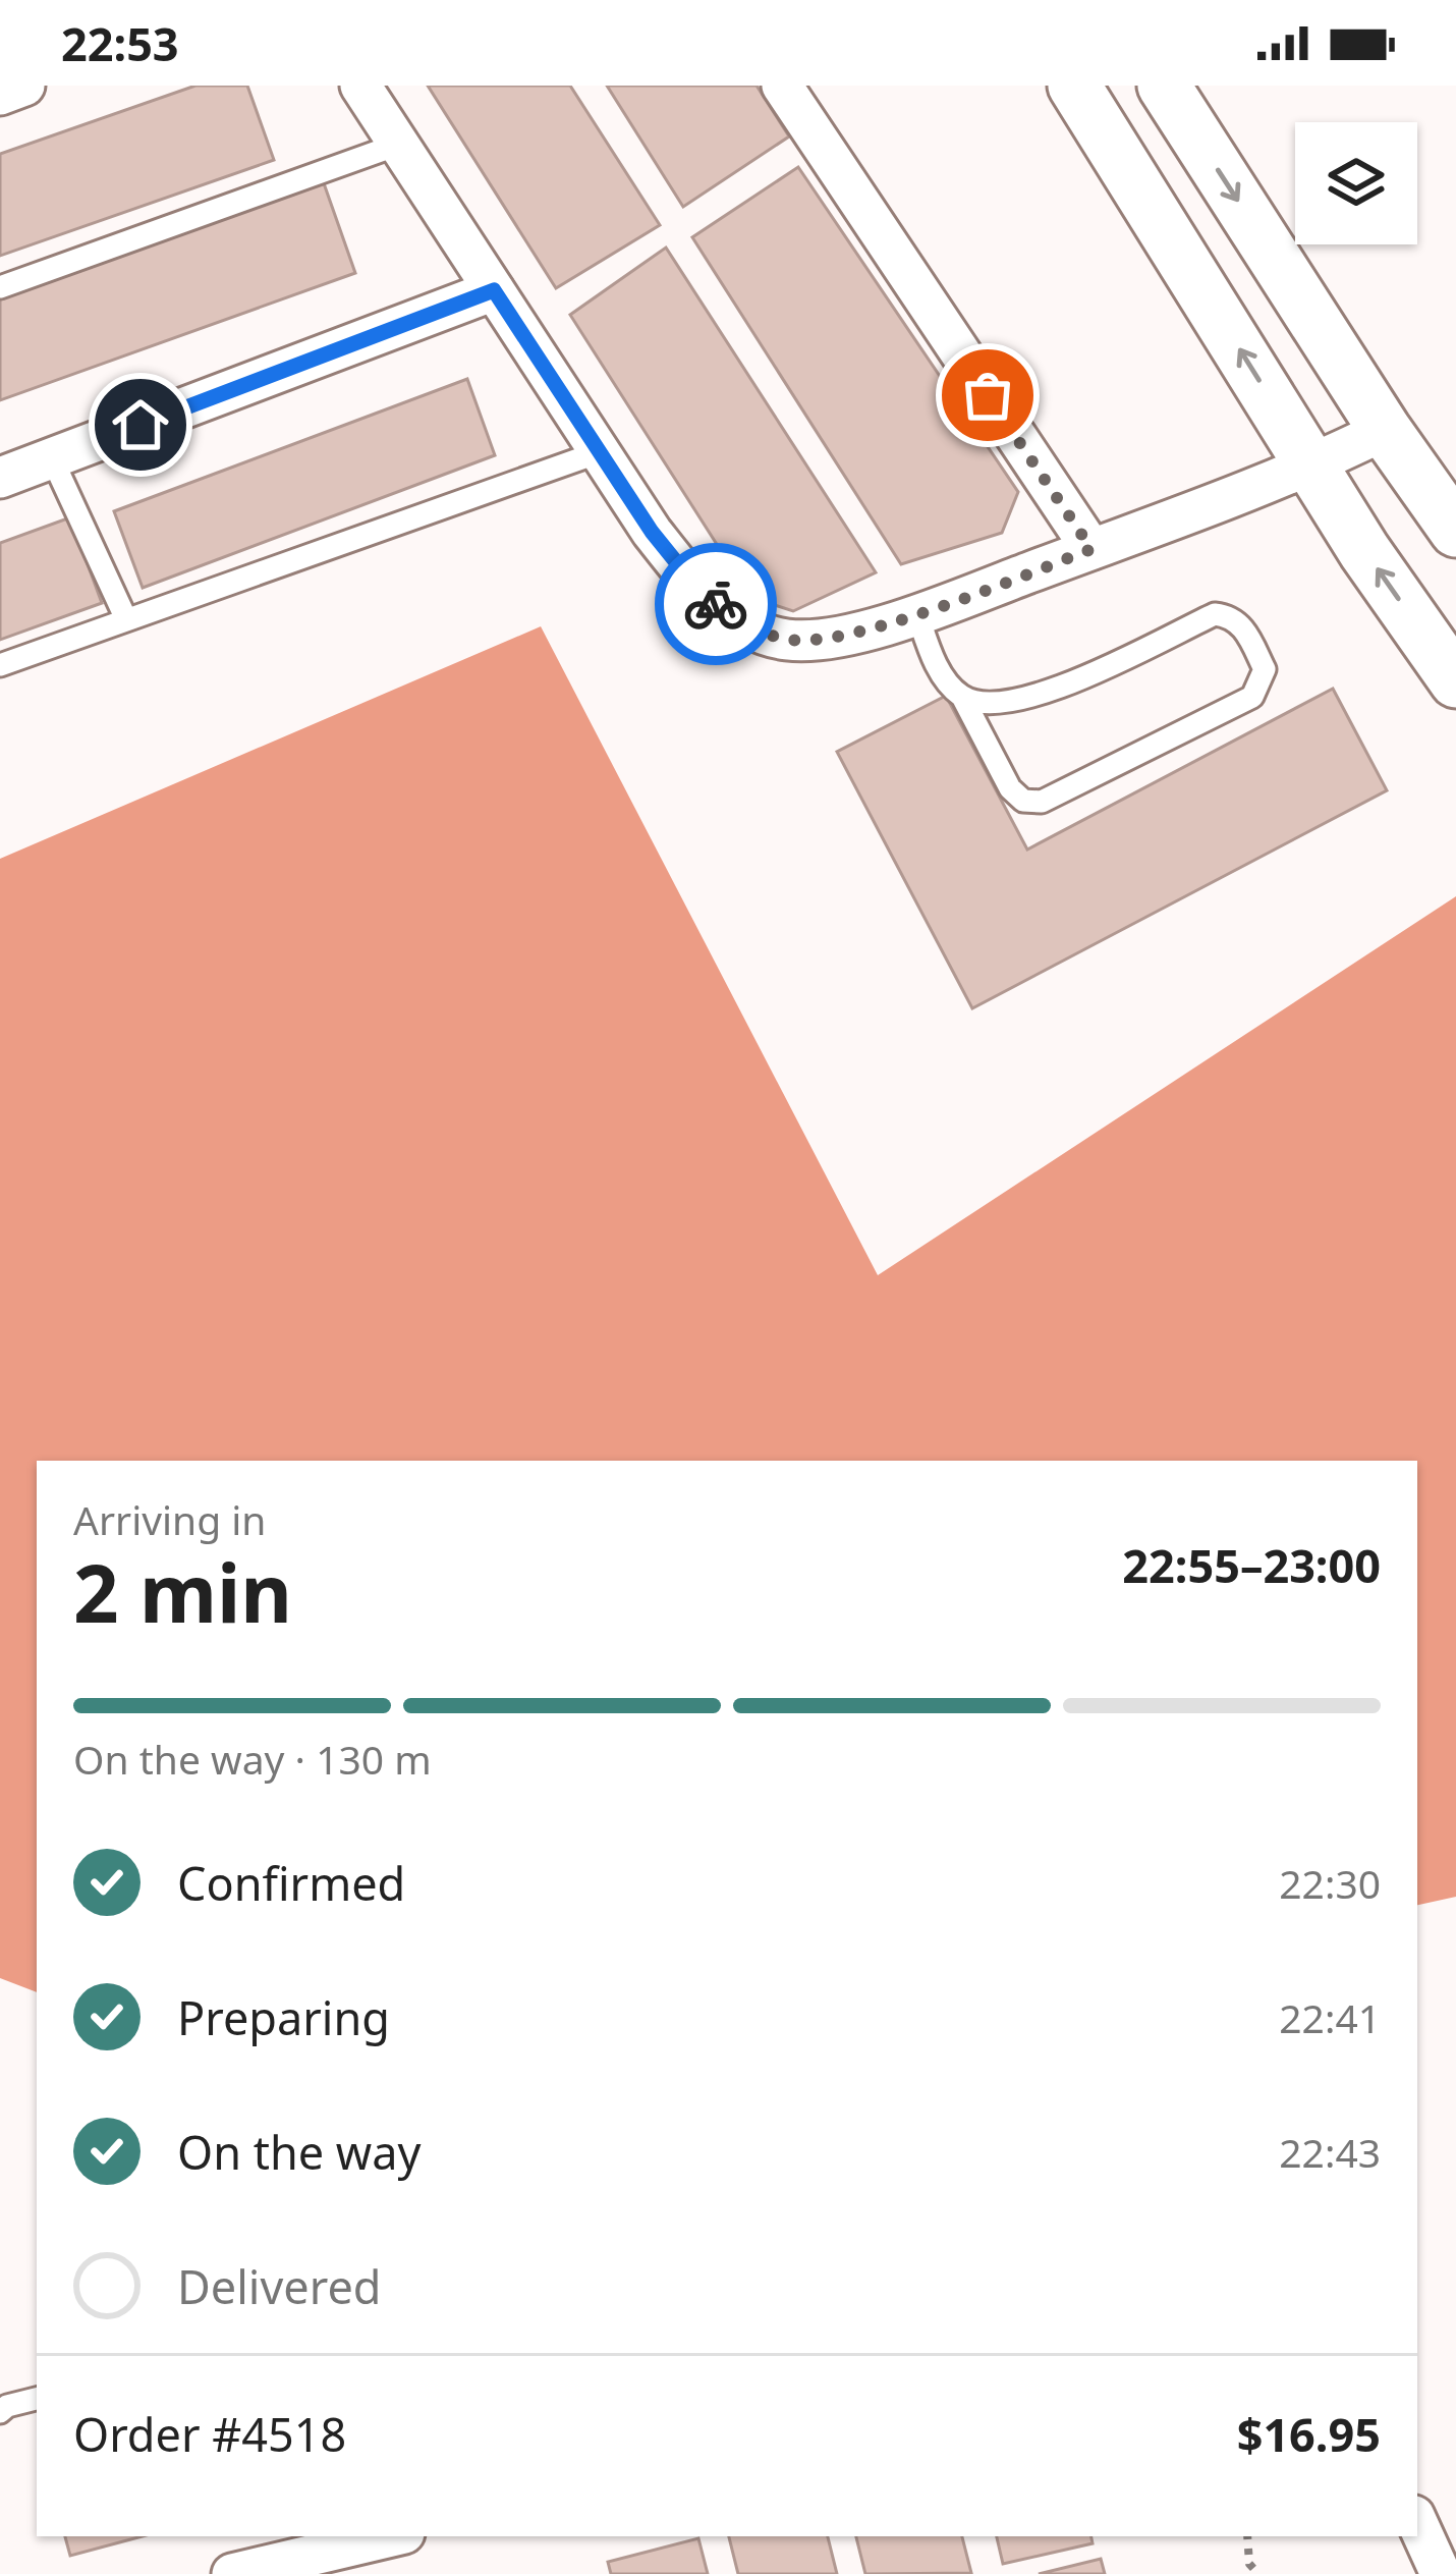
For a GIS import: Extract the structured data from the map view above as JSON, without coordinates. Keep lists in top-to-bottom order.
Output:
{
  "page": {
    "status": "22:53",
    "heading": ["2 min", "Arriving in", "22:55–23:00"],
    "panel": ["Order #4518", "$16.95"],
    "bar": "On the way · 130 m",
    "list": [
      ["Confirmed", "22:30"],
      ["Preparing", "22:41"],
      ["On the way", "22:43"],
      "Delivered"
    ]
  }
}
